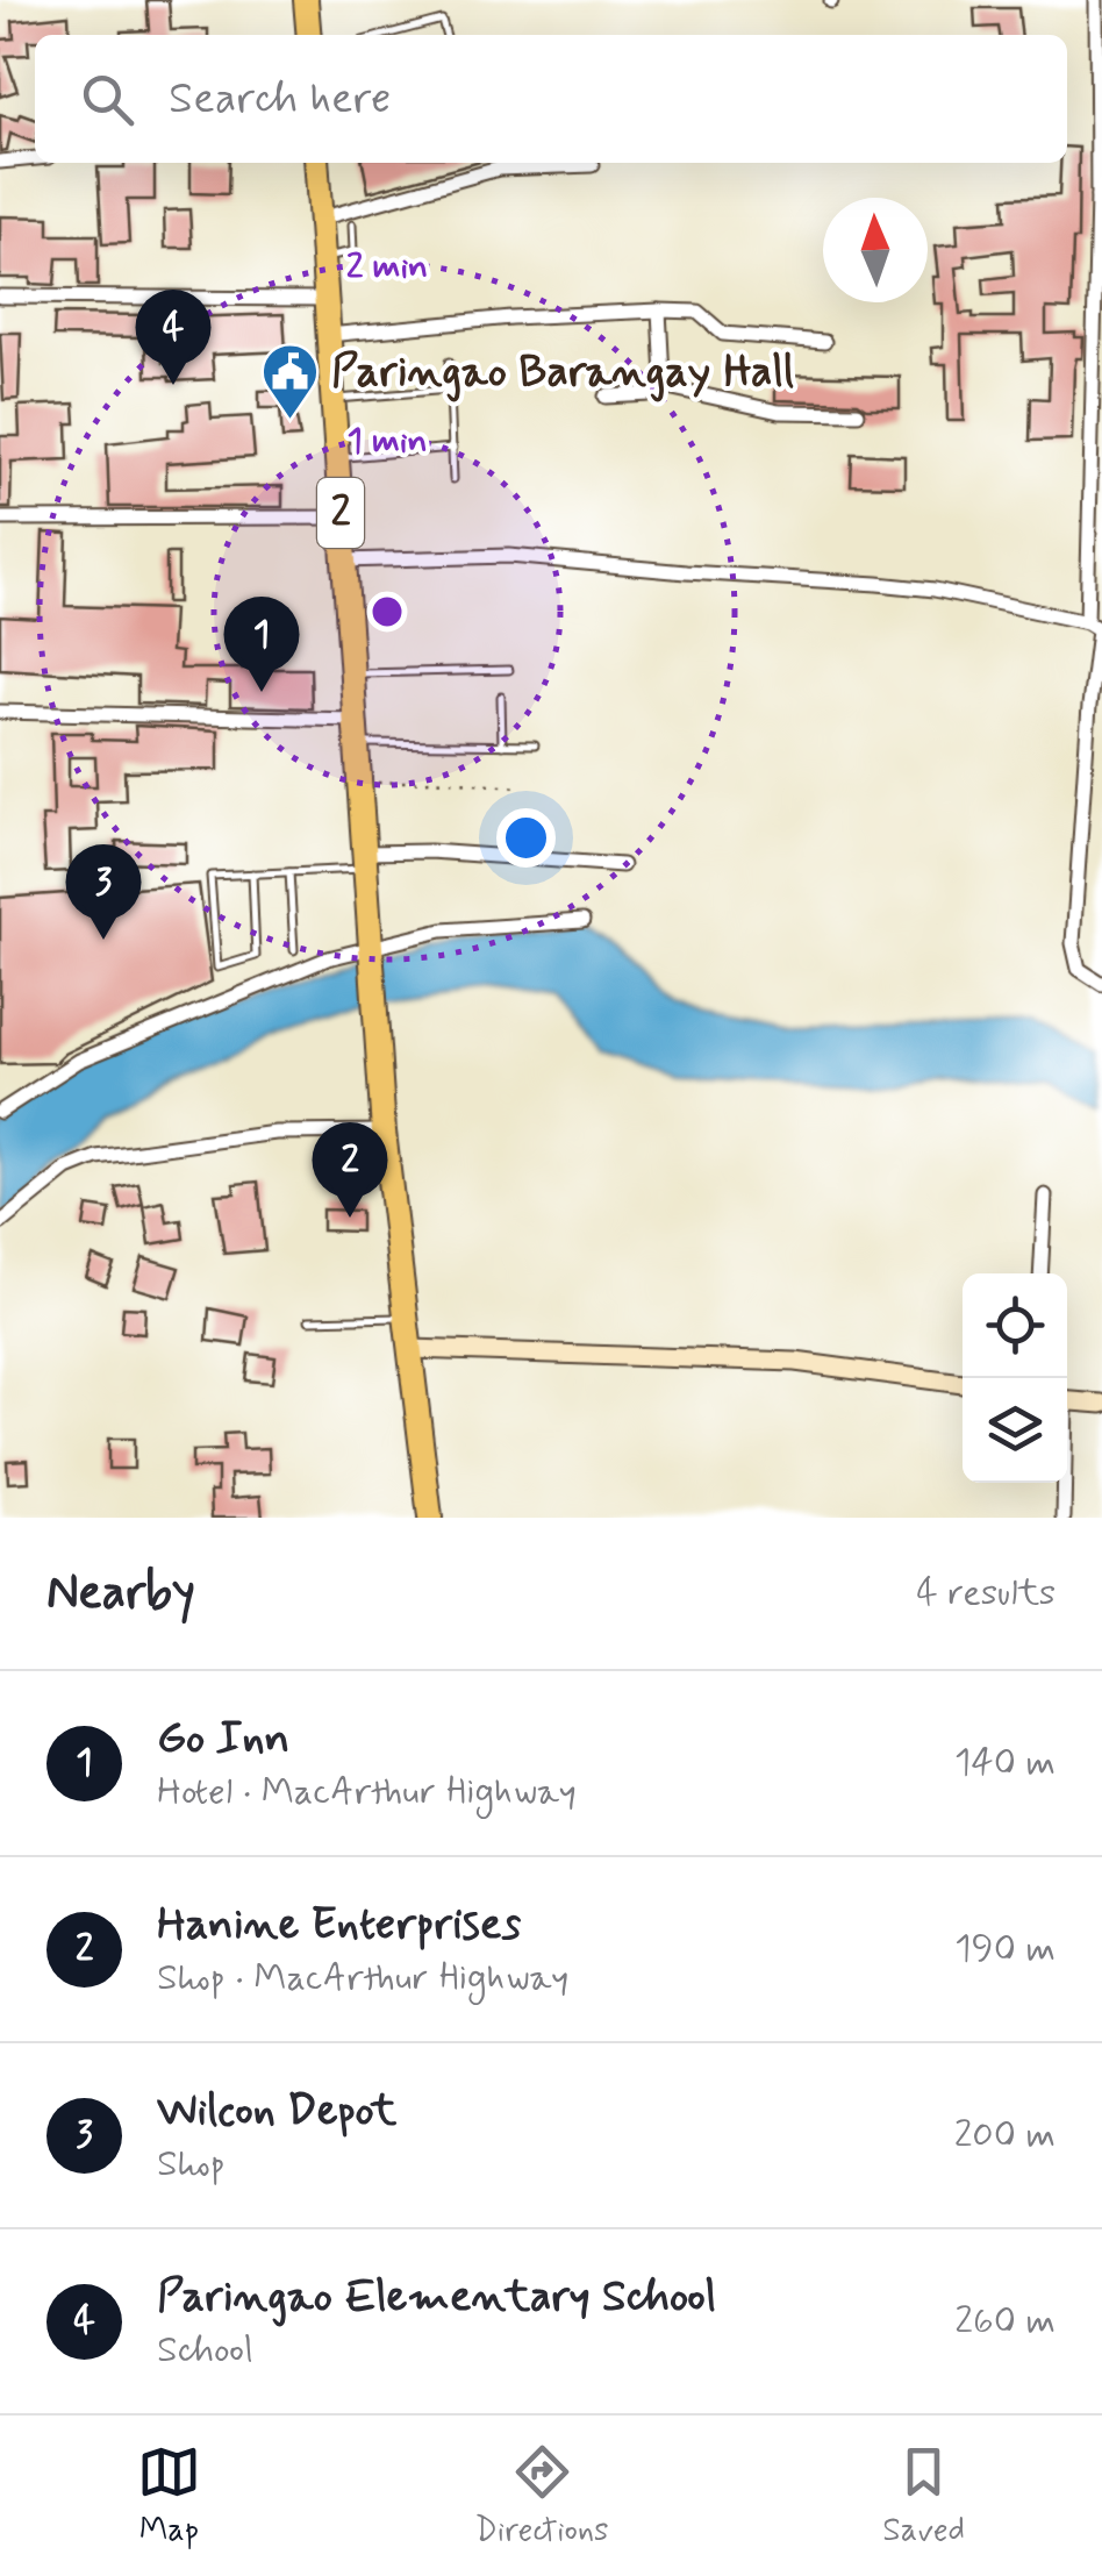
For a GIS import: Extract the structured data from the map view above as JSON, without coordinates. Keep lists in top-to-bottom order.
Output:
{
  "streets": {
    "highway": ["2"]
  },
  "places": {
    "public building": ["Paringao Barangay Hall"]
  },
  "north": "top",
  "page": {
    "search": "Search here",
    "pins": [
      "4",
      "1",
      "3",
      "2"
    ],
    "heading": ["Nearby", "4 results"],
    "list": [
      {
        "mark": "1",
        "name": "Go Inn",
        "note": "Hotel · MacArthur Highway",
        "value": "140 m"
      },
      {
        "mark": "2",
        "name": "Hanine Enterprises",
        "note": "Shop · MacArthur Highway",
        "value": "190 m"
      },
      {
        "mark": "3",
        "name": "Wilcon Depot",
        "note": "Shop",
        "value": "200 m"
      },
      {
        "mark": "4",
        "name": "Paringao Elementary School",
        "note": "School",
        "value": "260 m"
      }
    ],
    "nav": ["Map", "Directions", "Saved"]
  },
  "rings": ["2 min", "1 min"]
}
